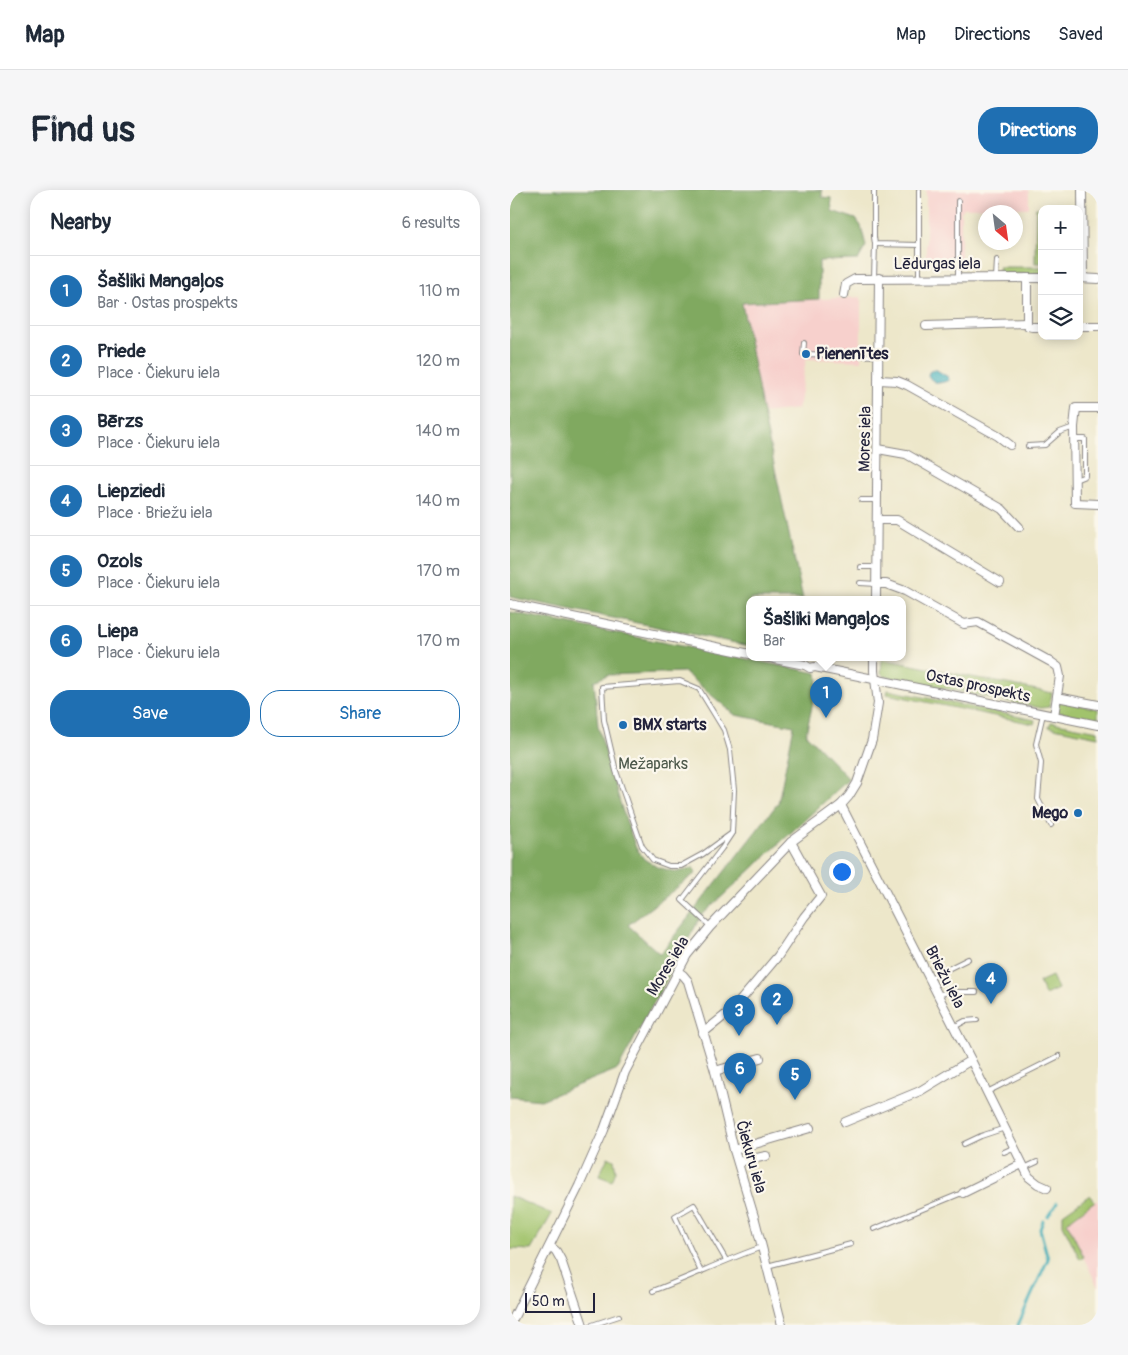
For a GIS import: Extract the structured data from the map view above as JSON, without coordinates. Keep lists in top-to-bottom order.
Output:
{
  "streets": {
    "street": [
      "Lēdurgas iela",
      "Mores iela",
      "Ostas prospekts",
      "Briežu iela",
      "Čiekuru iela"
    ]
  },
  "crossings": [
    ["Lēdurgas iela", "Mores iela"],
    ["Mores iela", "Ostas prospekts"],
    ["Mores iela", "Briežu iela"],
    ["Mores iela", "Čiekuru iela"]
  ],
  "parks": ["Mežaparks"],
  "places": ["Pienenītes", "BMX starts", "Mego"],
  "scale_bar": "50 m",
  "north": "bottom right",
  "page": {
    "header": "Map",
    "nav": ["Map", "Directions", "Saved"],
    "buttons": [
      "Directions",
      ["Save", "Share"]
    ],
    "title": "Find us",
    "heading": ["Nearby", "6 results"],
    "map_buttons": ["+", "−"],
    "list": [
      {
        "mark": "1",
        "name": "Šašliki Mangaļos",
        "note": "Bar · Ostas prospekts",
        "value": "110 m"
      },
      {
        "mark": "2",
        "name": "Priede",
        "note": "Place · Čiekuru iela",
        "value": "120 m"
      },
      {
        "mark": "3",
        "name": "Bērzs",
        "note": "Place · Čiekuru iela",
        "value": "140 m"
      },
      {
        "mark": "4",
        "name": "Liepziedi",
        "note": "Place · Briežu iela",
        "value": "140 m"
      },
      {
        "mark": "5",
        "name": "Ozols",
        "note": "Place · Čiekuru iela",
        "value": "170 m"
      },
      {
        "mark": "6",
        "name": "Liepa",
        "note": "Place · Čiekuru iela",
        "value": "170 m"
      }
    ],
    "popup": ["Šašliki Mangaļos", "Bar"],
    "pins": [
      "1",
      "4",
      "2",
      "3",
      "6",
      "5"
    ],
    "scale": "50 m"
  }
}
